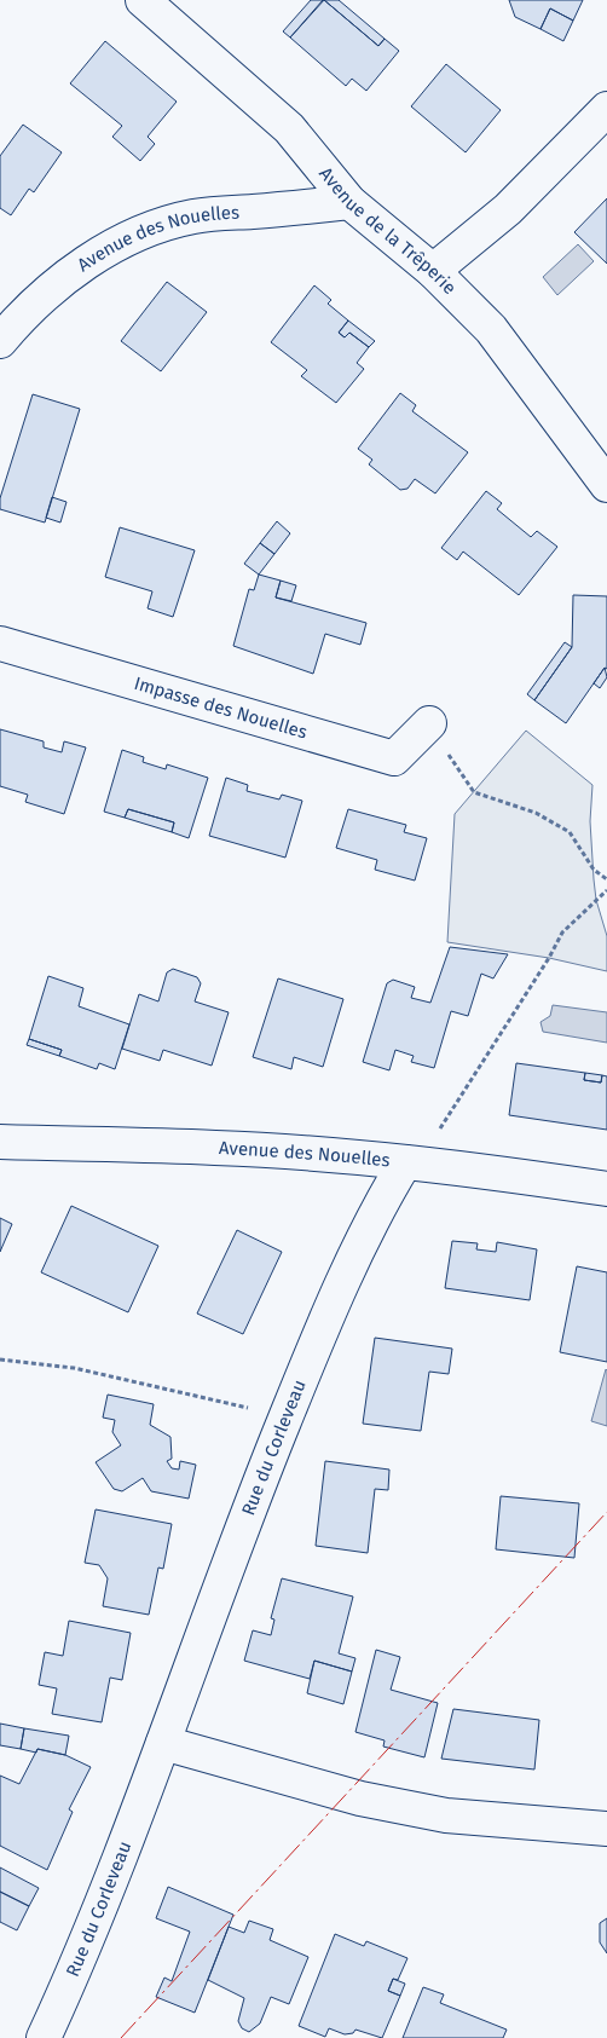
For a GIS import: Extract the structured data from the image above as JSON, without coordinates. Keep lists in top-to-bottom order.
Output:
{
  "streets": {
    "street": [
      "Avenue de la Trêperie",
      "Avenue des Nouelles",
      "Impasse des Nouelles",
      "Rue du Corleveau"
    ]
  },
  "crossings": [
    ["Avenue de la Trêperie", "Avenue des Nouelles"],
    ["Avenue des Nouelles", "Rue du Corleveau"]
  ]
}
